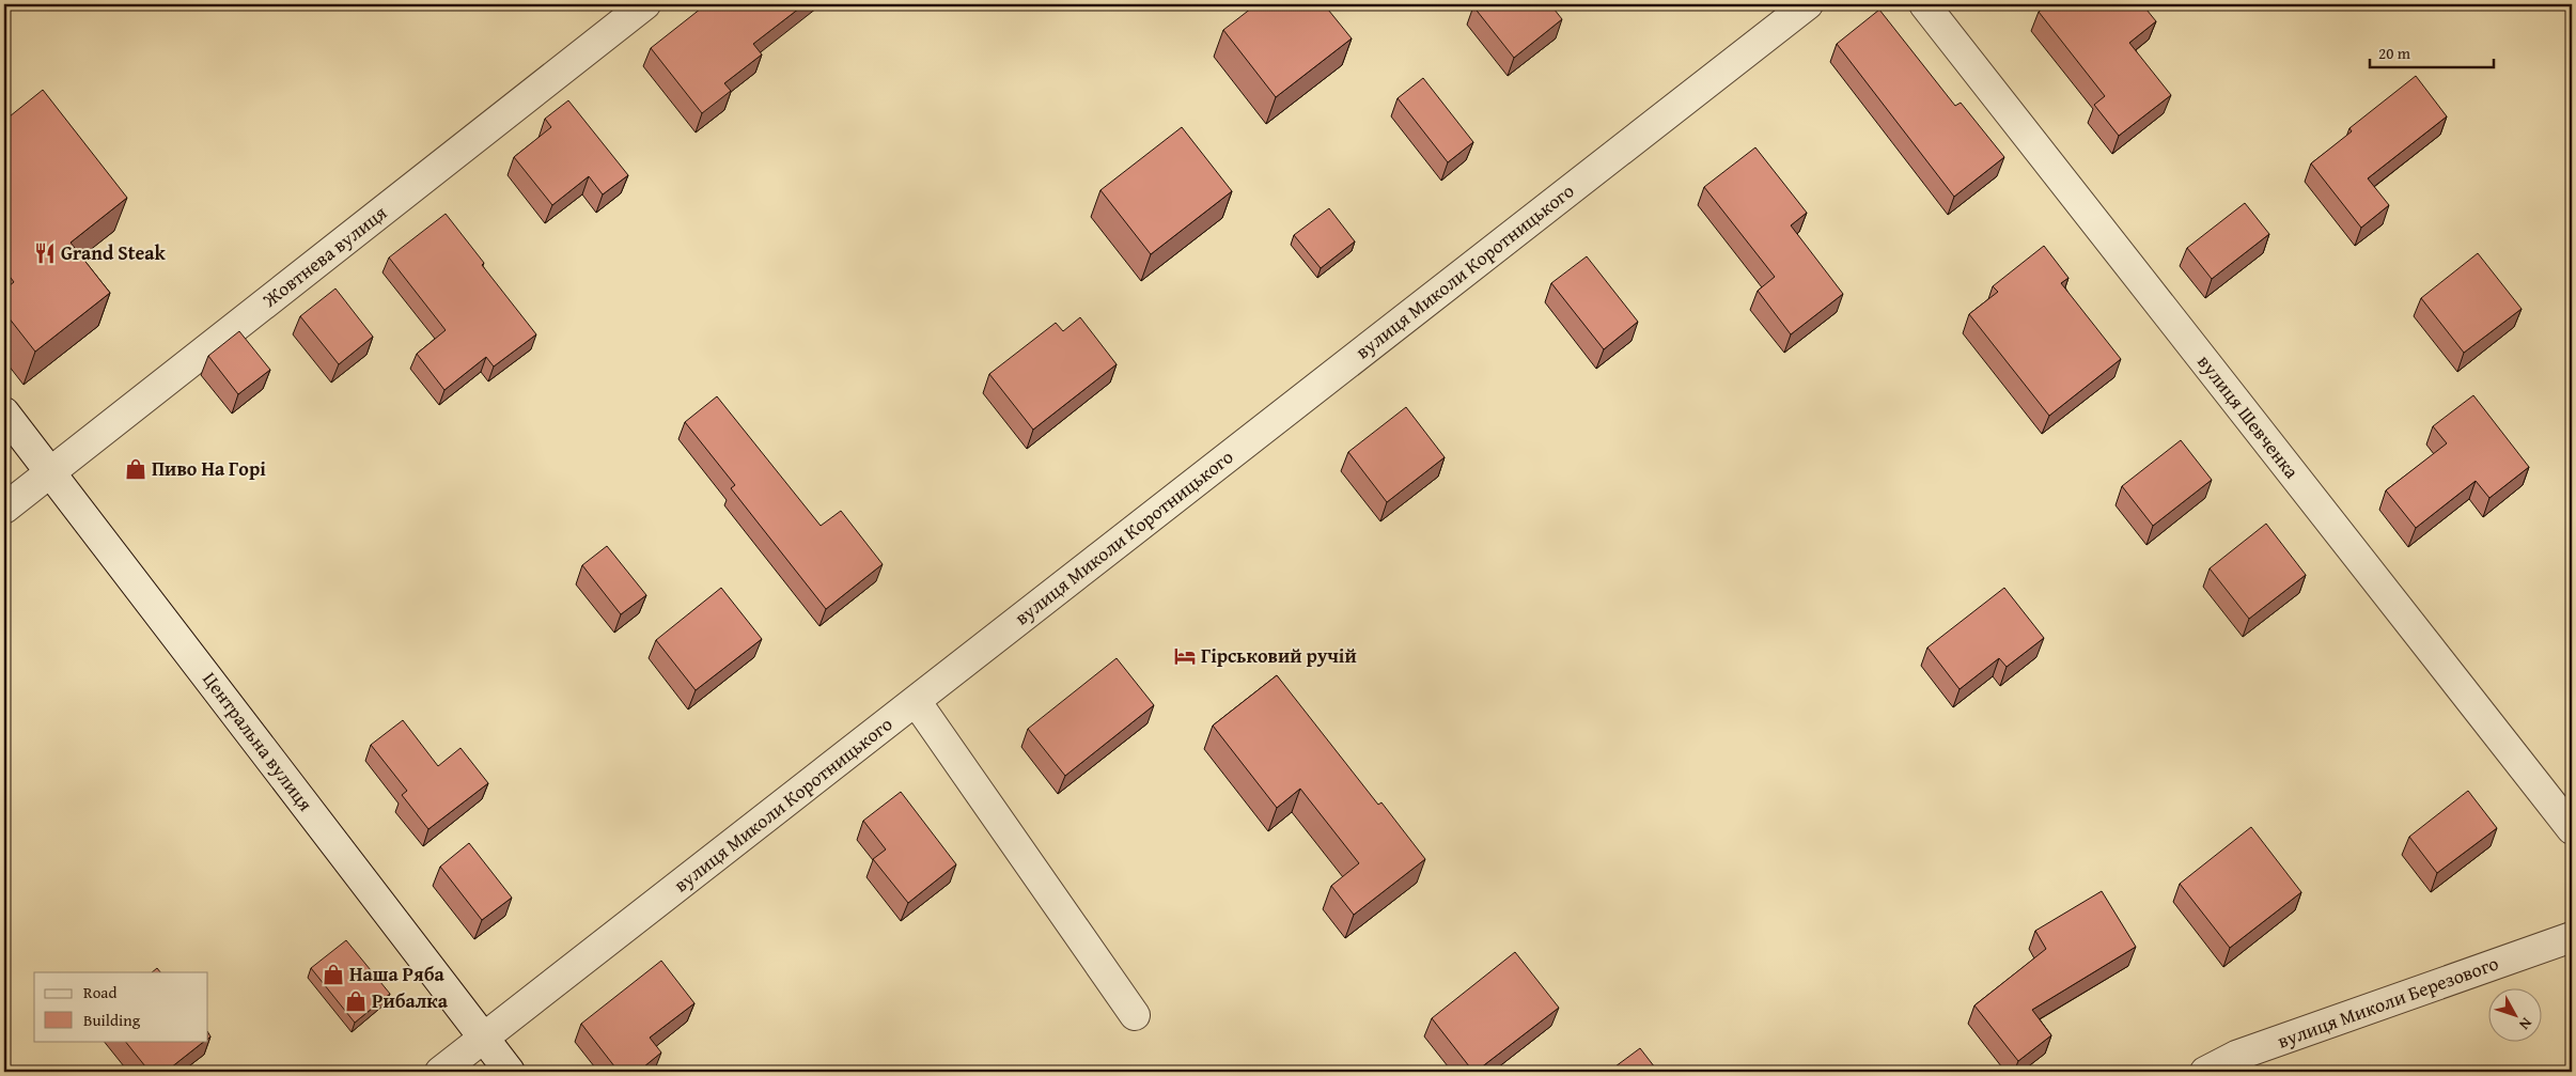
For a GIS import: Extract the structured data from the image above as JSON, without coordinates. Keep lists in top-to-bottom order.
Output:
{
  "streets": {
    "street": [
      "Жовтнева вулиця",
      "вулиця Миколи Коротницького",
      "вулиця Шевченка",
      "Центральна вулиця",
      "вулиця Миколи Березового"
    ]
  },
  "crossings": [
    ["Жовтнева вулиця", "Центральна вулиця"],
    ["вулиця Миколи Коротницького", "Центральна вулиця"]
  ],
  "places": {
    "restaurant": ["Grand Steak"],
    "shop": ["Пиво На Горі", "Наша Ряба", "Рибалка"],
    "hotel": ["Гірськовий ручій"]
  },
  "legend": ["Road", "Building"],
  "scale_bar": "20 m",
  "north": "bottom right"
}
